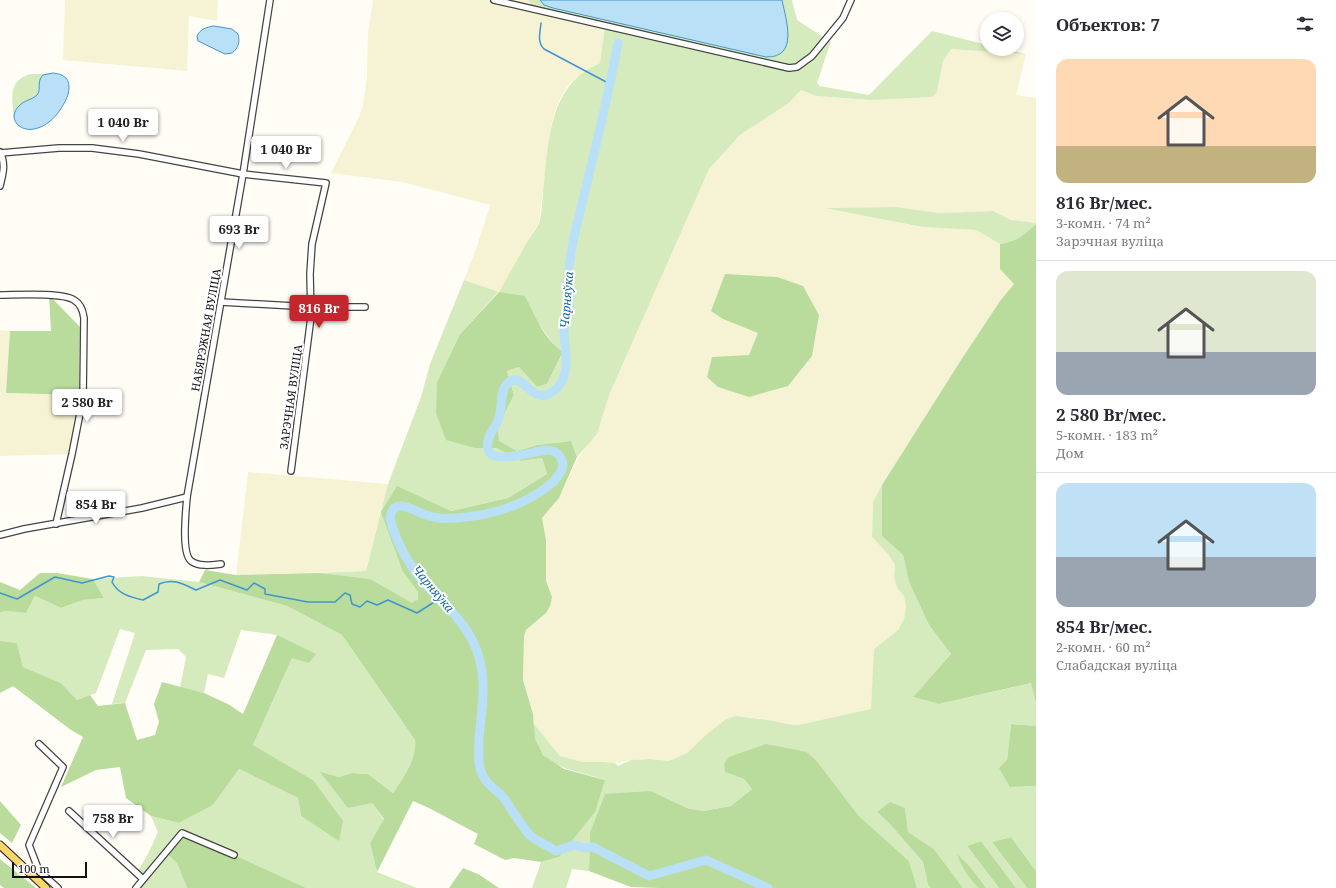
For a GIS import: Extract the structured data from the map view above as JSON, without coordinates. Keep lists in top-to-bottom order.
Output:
{
  "streets": {
    "street": ["НАБЯРЭЖНАЯ ВУЛІЦА", "ЗАРЭЧНАЯ ВУЛІЦА"]
  },
  "crossings": [
    ["НАБЯРЭЖНАЯ ВУЛІЦА", "ЗАРЭЧНАЯ ВУЛІЦА"]
  ],
  "water": ["Чарняўка"],
  "scale_bar": "100 m",
  "page": {
    "heading": "Объектов: 7",
    "list": [
      {
        "name": "816 Br/мес.",
        "note": "3-комн. · 74 m² · Зарэчная вуліца"
      },
      {
        "name": "2 580 Br/мес.",
        "note": "5-комн. · 183 m² · Дом"
      },
      {
        "name": "854 Br/мес.",
        "note": "2-комн. · 60 m² · Слабадская вуліца"
      }
    ],
    "price": [
      "1 040 Br",
      "1 040 Br",
      "693 Br",
      "816 Br",
      "2 580 Br",
      "854 Br",
      "758 Br"
    ],
    "scale": "100 m"
  }
}
